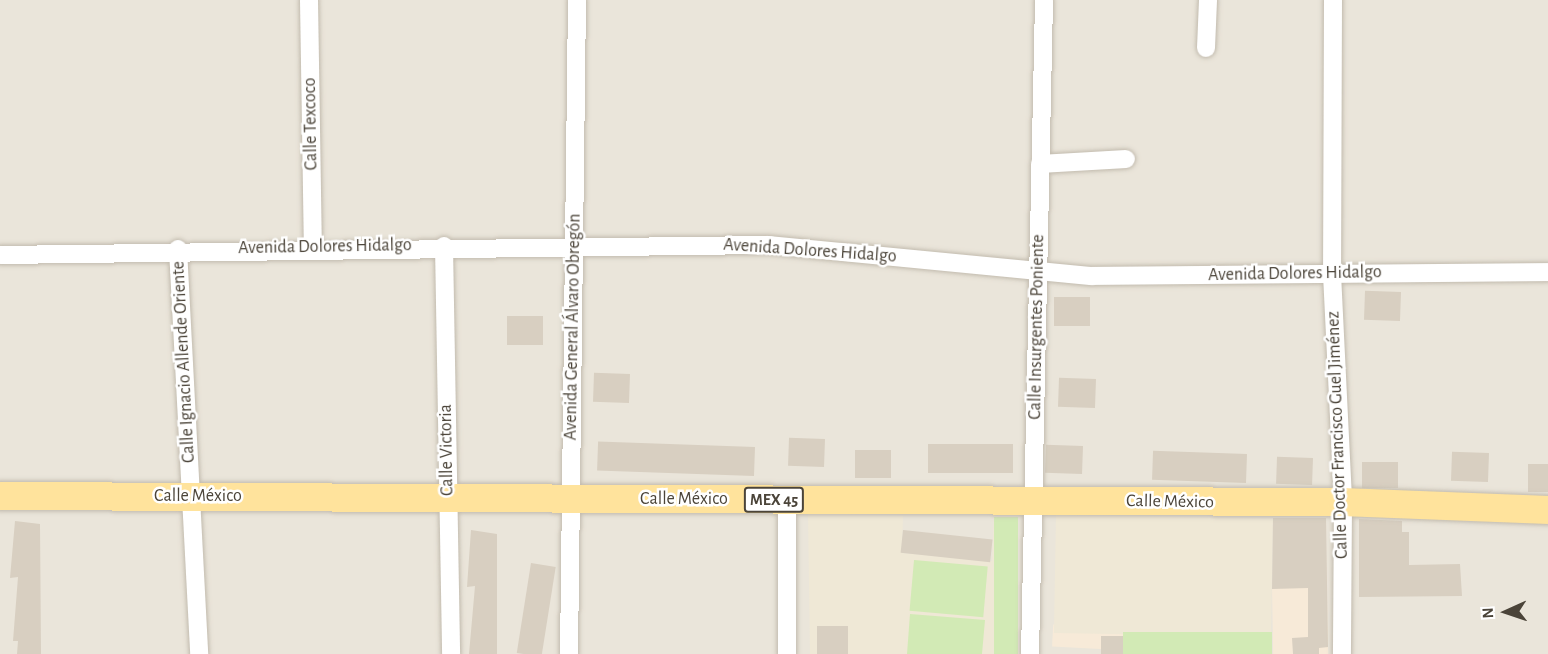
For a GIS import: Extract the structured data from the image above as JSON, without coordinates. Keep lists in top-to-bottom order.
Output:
{
  "streets": {
    "main road": ["Calle México", "MEX 45"],
    "street": [
      "Calle Texcoco",
      "Avenida Dolores Hidalgo",
      "Avenida General Álvaro Obregón",
      "Calle Insurgentes Poniente",
      "Calle Ignacio Allende Oriente",
      "Calle Doctor Francisco Guel Jiménez",
      "Calle Victoria"
    ]
  },
  "crossings": [
    ["Calle Texcoco", "Avenida Dolores Hidalgo"],
    ["Avenida Dolores Hidalgo", "Avenida General Álvaro Obregón"],
    ["Avenida Dolores Hidalgo", "Calle Insurgentes Poniente"],
    ["Avenida Dolores Hidalgo", "Calle Ignacio Allende Oriente"],
    ["Avenida Dolores Hidalgo", "Calle Doctor Francisco Guel Jiménez"],
    ["Avenida Dolores Hidalgo", "Calle Victoria"],
    ["Avenida General Álvaro Obregón", "Calle México"],
    ["Calle Insurgentes Poniente", "Calle México"],
    ["Calle Ignacio Allende Oriente", "Calle México"],
    ["Calle Doctor Francisco Guel Jiménez", "Calle México"],
    ["Calle Victoria", "Calle México"]
  ],
  "north": "left"
}
